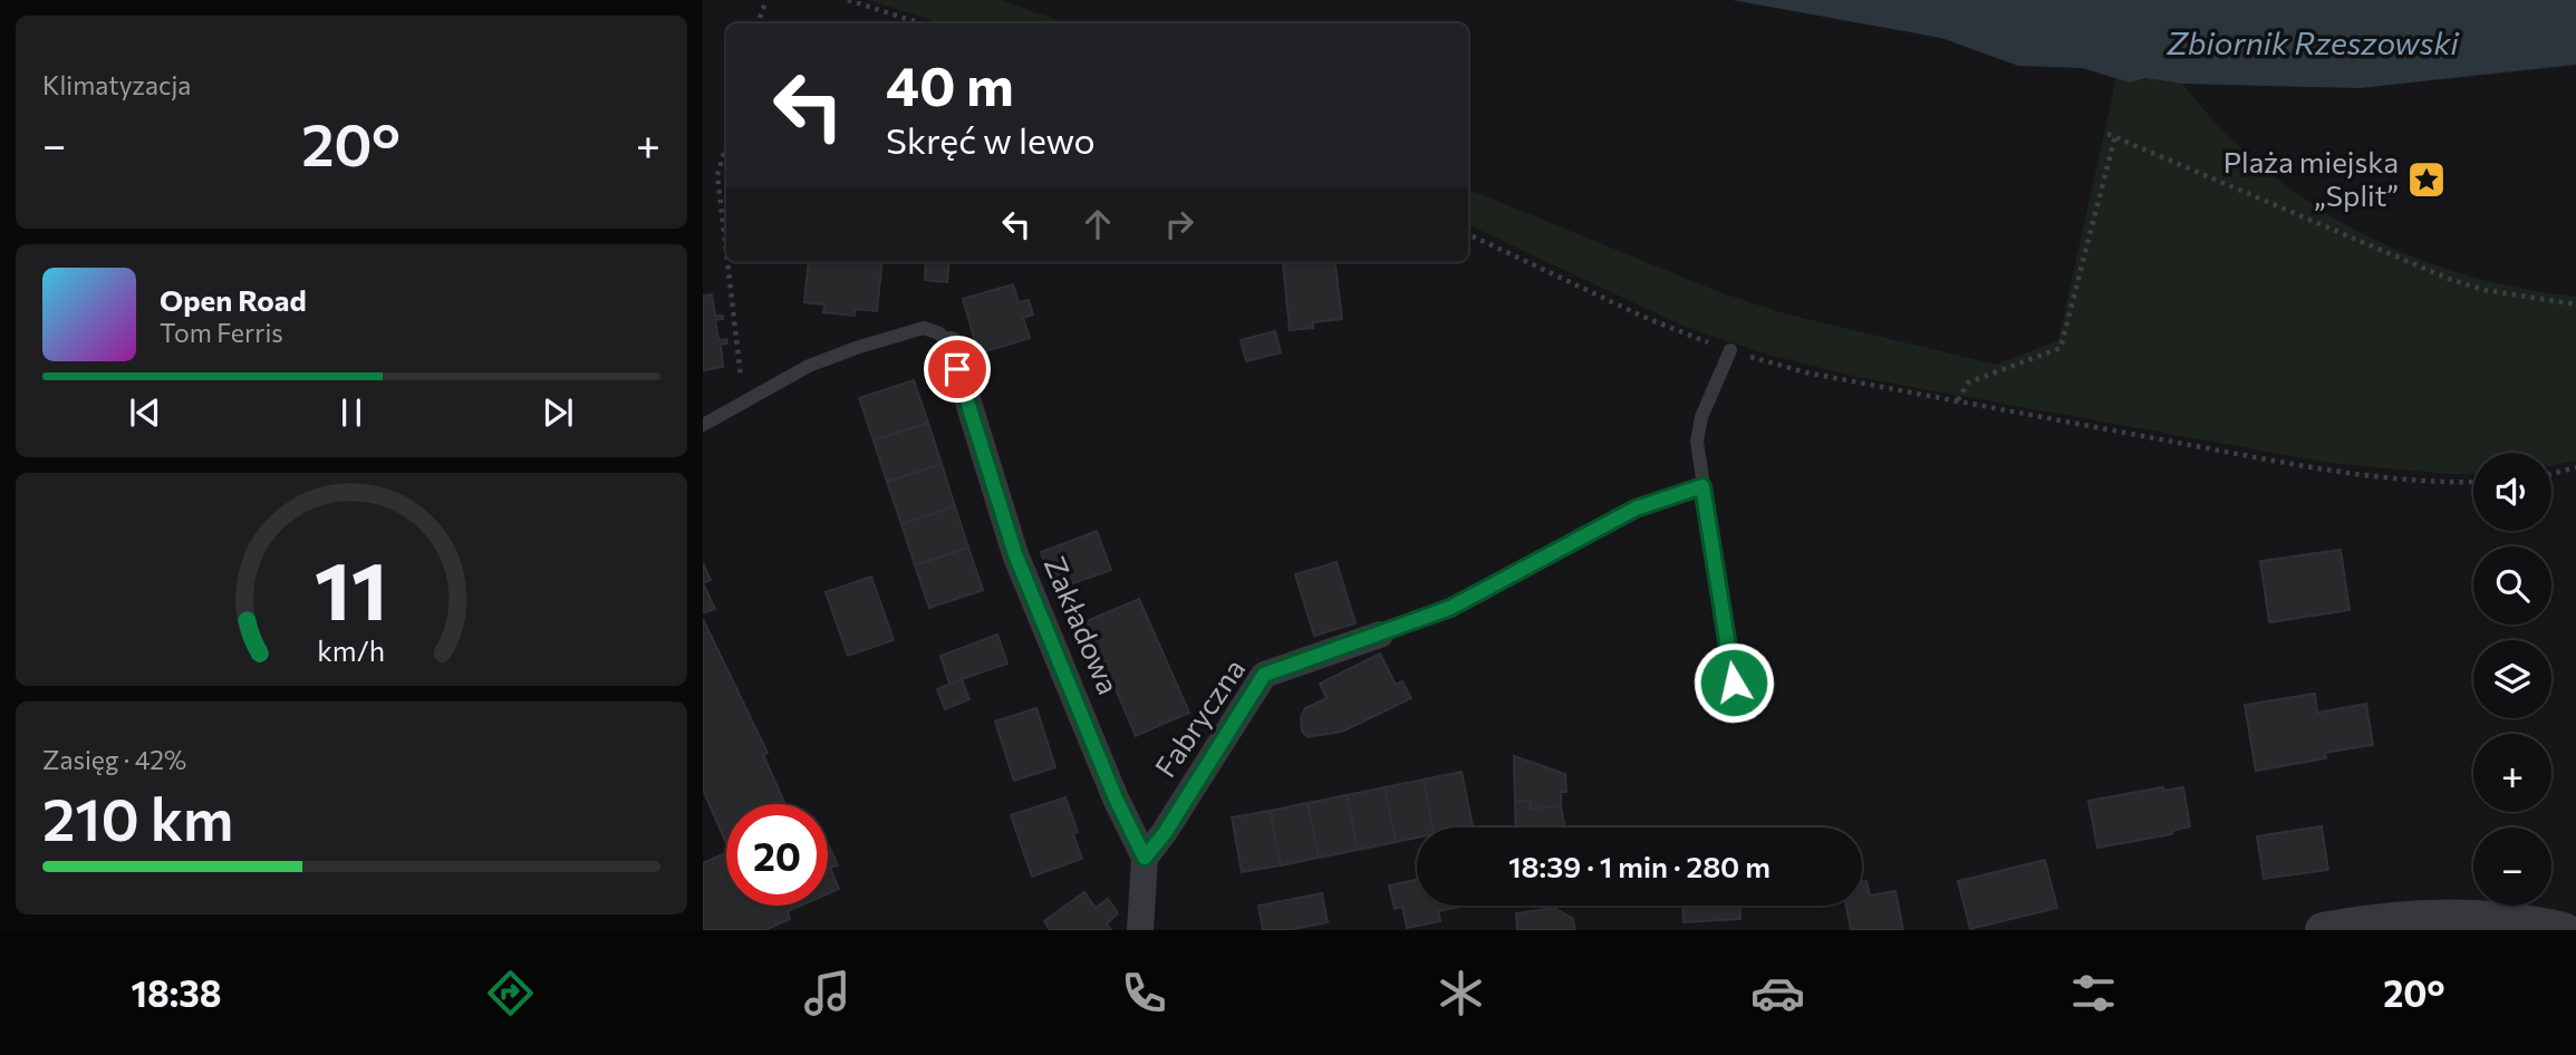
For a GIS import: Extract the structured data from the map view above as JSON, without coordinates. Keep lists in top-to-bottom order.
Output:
{
  "streets": {
    "street": ["Zakładowa", "Fabryczna"]
  },
  "crossings": [
    ["Zakładowa", "Fabryczna"]
  ],
  "water": ["Zbiornik Rzeszowski"],
  "places": {
    "place": ["Plaża miejska „Split”"]
  },
  "page": {
    "tile": [
      "Klimatyzacja",
      ["Zasięg · 42%", "210 km"]
    ],
    "turn": ["40 m", "Skręć w lewo"],
    "heat": ["−", "20°", "+"],
    "song": ["Open Road", "Tom Ferris"],
    "map_buttons": ["+", "−"],
    "limit": "20",
    "trip": "18:39 · 1 min · 280 m",
    "tabs": ["18:38", "20°"],
    "gauge": ["11", "km/h"]
  }
}
